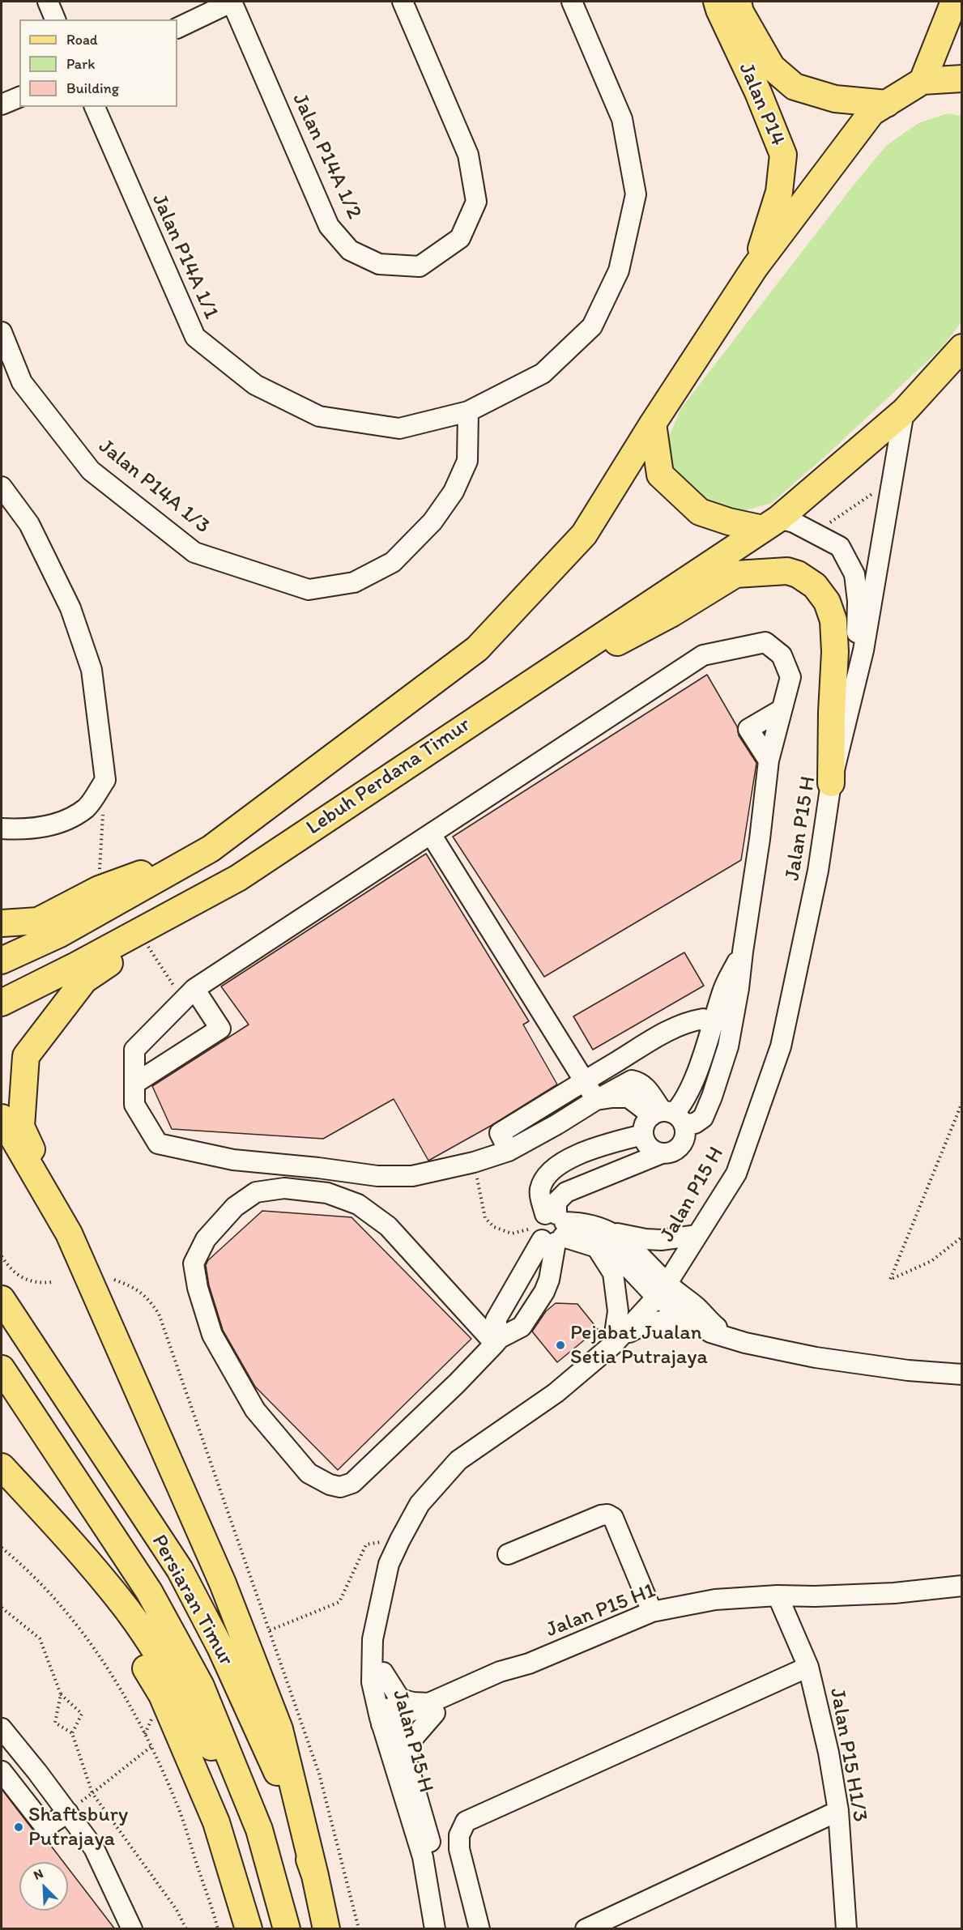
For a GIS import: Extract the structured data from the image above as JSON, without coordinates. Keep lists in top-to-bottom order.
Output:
{
  "streets": {
    "main road": ["Jalan P14", "Lebuh Perdana Timur", "Persiaran Timur"],
    "street": [
      "Jalan P14A 1/2",
      "Jalan P14A 1/1",
      "Jalan P14A 1/3",
      "Jalan P15 H",
      "Jalan P15 H1",
      "Jalan P15 H1/3"
    ]
  },
  "crossings": [
    ["Jalan P14A 1/1", "Jalan P14A 1/3"],
    ["Lebuh Perdana Timur", "Jalan P15 H"],
    ["Jalan P15 H", "Jalan P15 H1"],
    ["Jalan P15 H1", "Jalan P15 H1/3"]
  ],
  "places": ["Pejabat Jualan Setia Putrajaya", "Shaftsbury Putrajaya"],
  "legend": ["Road", "Park", "Building"],
  "north": "top left"
}
